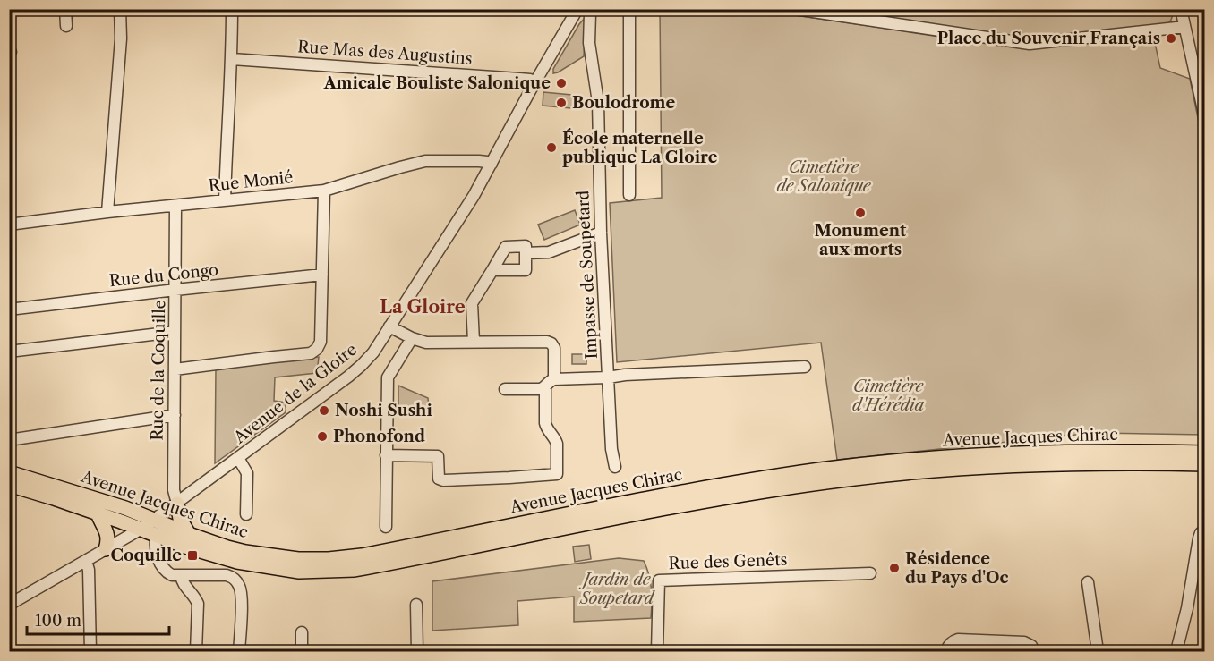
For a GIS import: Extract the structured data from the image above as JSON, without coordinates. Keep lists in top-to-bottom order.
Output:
{
  "streets": {
    "main road": ["Avenue Jacques Chirac"],
    "street": [
      "Rue Mas des Augustins",
      "Rue Monié",
      "Impasse de Soupetard",
      "Rue du Congo",
      "Rue de la Coquille",
      "Avenue de la Gloire",
      "Rue des Genêts"
    ]
  },
  "crossings": [
    ["Rue Mas des Augustins", "Avenue de la Gloire"],
    ["Rue Monié", "Rue de la Coquille"],
    ["Rue Monié", "Avenue de la Gloire"],
    ["Rue du Congo", "Rue de la Coquille"],
    ["Rue de la Coquille", "Avenue de la Gloire"],
    ["Avenue de la Gloire", "Avenue Jacques Chirac"]
  ],
  "districts": ["La Gloire"],
  "parks": ["Cimetière de Salonique", "Cimetière d'Hérédia", "Jardin de Soupetard"],
  "places": {
    "other": [
      "Place du Souvenir Français",
      "Amicale Bouliste Salonique",
      "Boulodrome",
      "École maternelle publique La Gloire",
      "Monument aux morts",
      "Noshi Sushi",
      "Phonofond",
      "Résidence du Pays d'Oc"
    ],
    "transit": ["Coquille"]
  },
  "scale_bar": "100 m"
}
